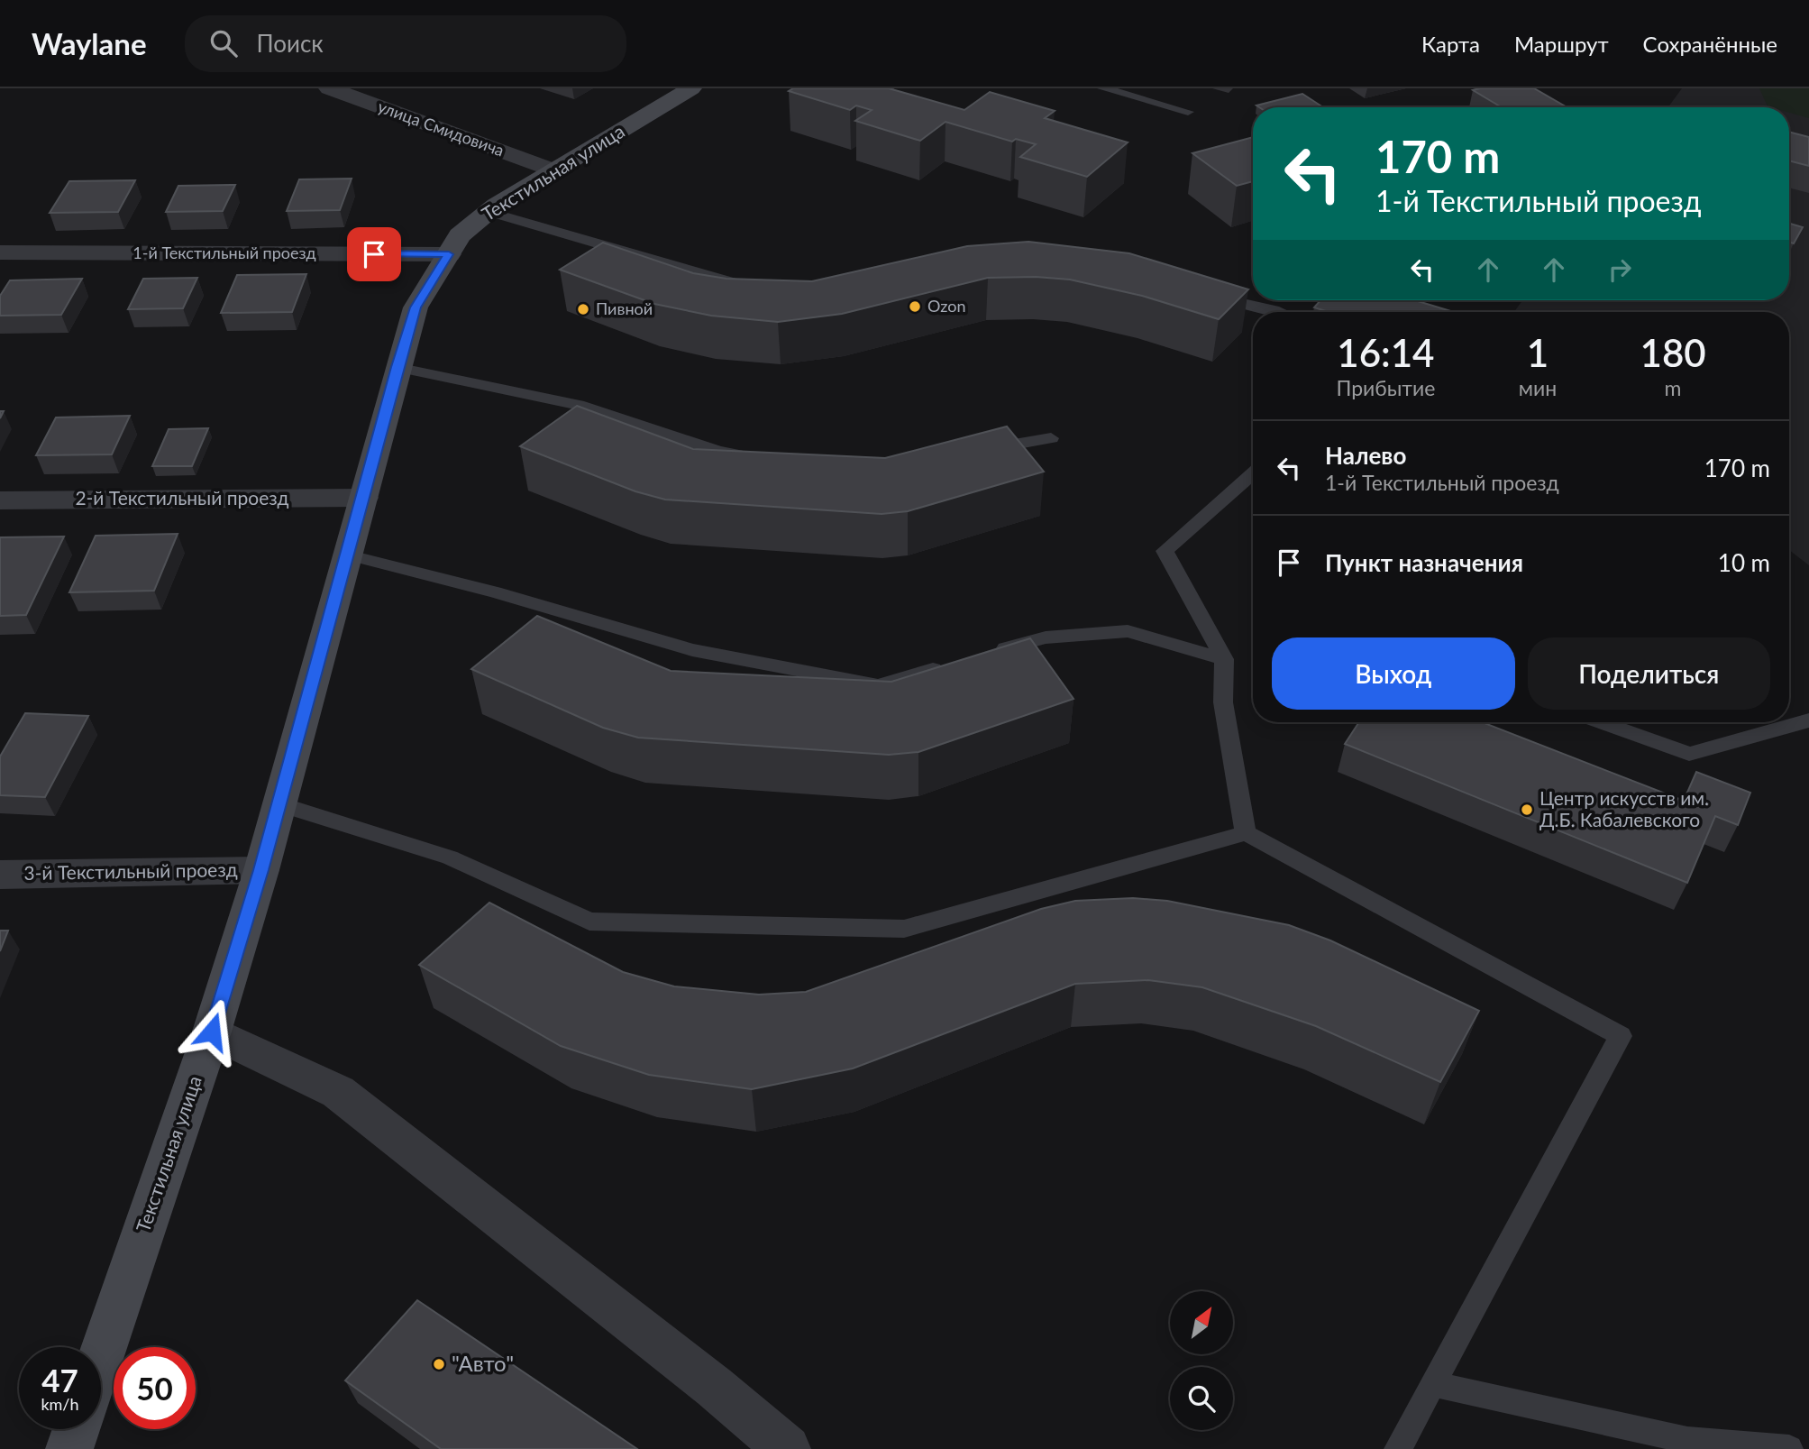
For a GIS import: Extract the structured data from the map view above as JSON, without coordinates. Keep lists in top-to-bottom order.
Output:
{
  "streets": {
    "main road": ["Текстильная улица"],
    "street": [
      "улица Смидовича",
      "1-й Текстильный проезд",
      "2-й Текстильный проезд",
      "3-й Текстильный проезд"
    ]
  },
  "crossings": [
    ["улица Смидовича", "Текстильная улица"],
    ["Текстильная улица", "1-й Текстильный проезд"],
    ["Текстильная улица", "2-й Текстильный проезд"],
    ["Текстильная улица", "3-й Текстильный проезд"]
  ],
  "places": [
    "Ozon",
    "Пивной",
    "Центр искусств им. Д.Б. Кабалевского",
    "\"Авто\""
  ],
  "north": "top right",
  "page": {
    "header": "Waylane",
    "search": "Поиск",
    "nav": ["Карта", "Маршрут", "Сохранённые"],
    "turn": ["170 m", "1-й Текстильный проезд"],
    "eta": [
      "16:14",
      "Прибытие",
      "1",
      "мин",
      "180",
      "m"
    ],
    "list": [
      {
        "name": "Налево",
        "note": "1-й Текстильный проезд",
        "value": "170 m"
      },
      {
        "name": "Пункт назначения",
        "value": "10 m"
      }
    ],
    "buttons": ["Выход", "Поделиться"],
    "speed": "47 km/h",
    "limit": "50"
  }
}
